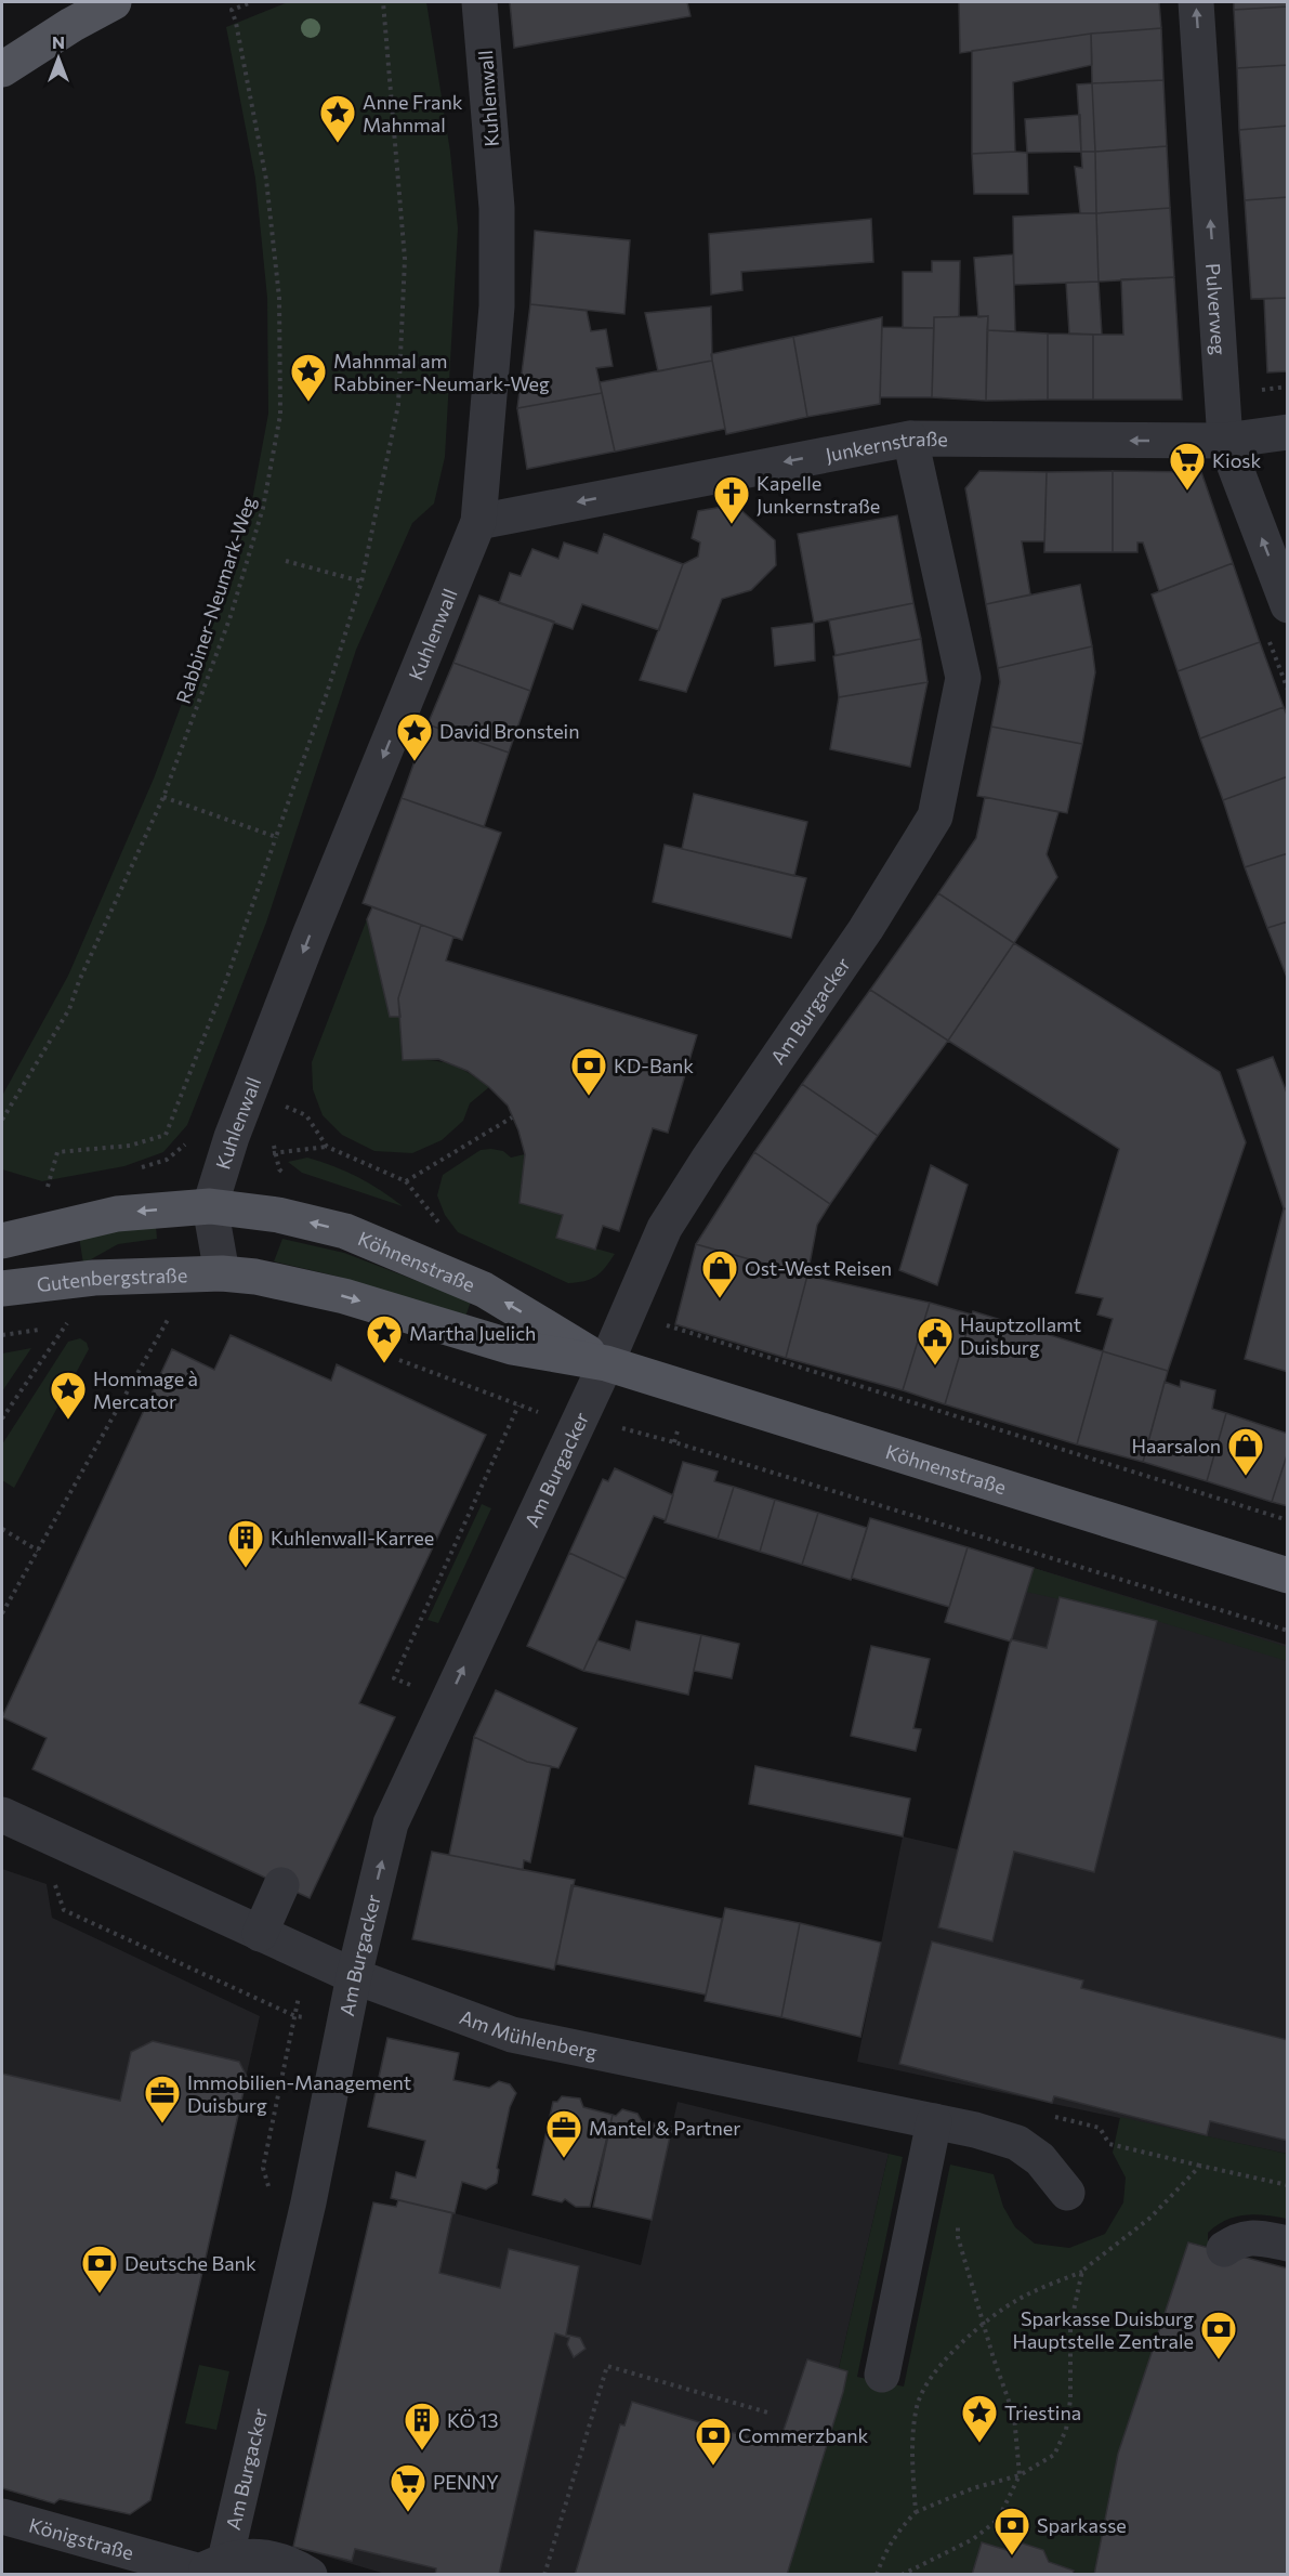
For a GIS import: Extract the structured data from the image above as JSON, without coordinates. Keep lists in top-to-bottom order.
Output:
{
  "streets": {
    "main road": ["Köhnenstraße", "Gutenbergstraße"],
    "street": [
      "Kuhlenwall",
      "Pulverweg",
      "Junkernstraße",
      "Am Burgacker",
      "Am Mühlenberg",
      "Königstraße"
    ],
    "path": ["Rabbiner-Neumark-Weg"]
  },
  "crossings": [
    ["Kuhlenwall", "Junkernstraße"],
    ["Kuhlenwall", "Köhnenstraße"],
    ["Kuhlenwall", "Gutenbergstraße"],
    ["Pulverweg", "Junkernstraße"],
    ["Junkernstraße", "Am Burgacker"],
    ["Am Burgacker", "Köhnenstraße"],
    ["Am Burgacker", "Am Mühlenberg"],
    ["Am Burgacker", "Königstraße"],
    ["Köhnenstraße", "Gutenbergstraße"]
  ],
  "one_way": ["Kuhlenwall", "Pulverweg", "Junkernstraße"],
  "places": {
    "place": [
      "Anne Frank Mahnmal",
      "Mahnmal am Rabbiner-Neumark-Weg",
      "David Bronstein",
      "Martha Juelich",
      "Hommage à Mercator",
      "Triestina"
    ],
    "supermarket": ["Kiosk", "PENNY"],
    "church": ["Kapelle Junkernstraße"],
    "bank": [
      "KD-Bank",
      "Deutsche Bank",
      "Sparkasse Duisburg Hauptstelle Zentrale",
      "Commerzbank",
      "Sparkasse"
    ],
    "shop": ["Ost-West Reisen", "Haarsalon"],
    "public building": ["Hauptzollamt Duisburg"],
    "building": ["Kuhlenwall-Karree", "KÖ 13"],
    "office": ["Immobilien-Management Duisburg", "Mantel & Partner"]
  },
  "north": "top"
}
